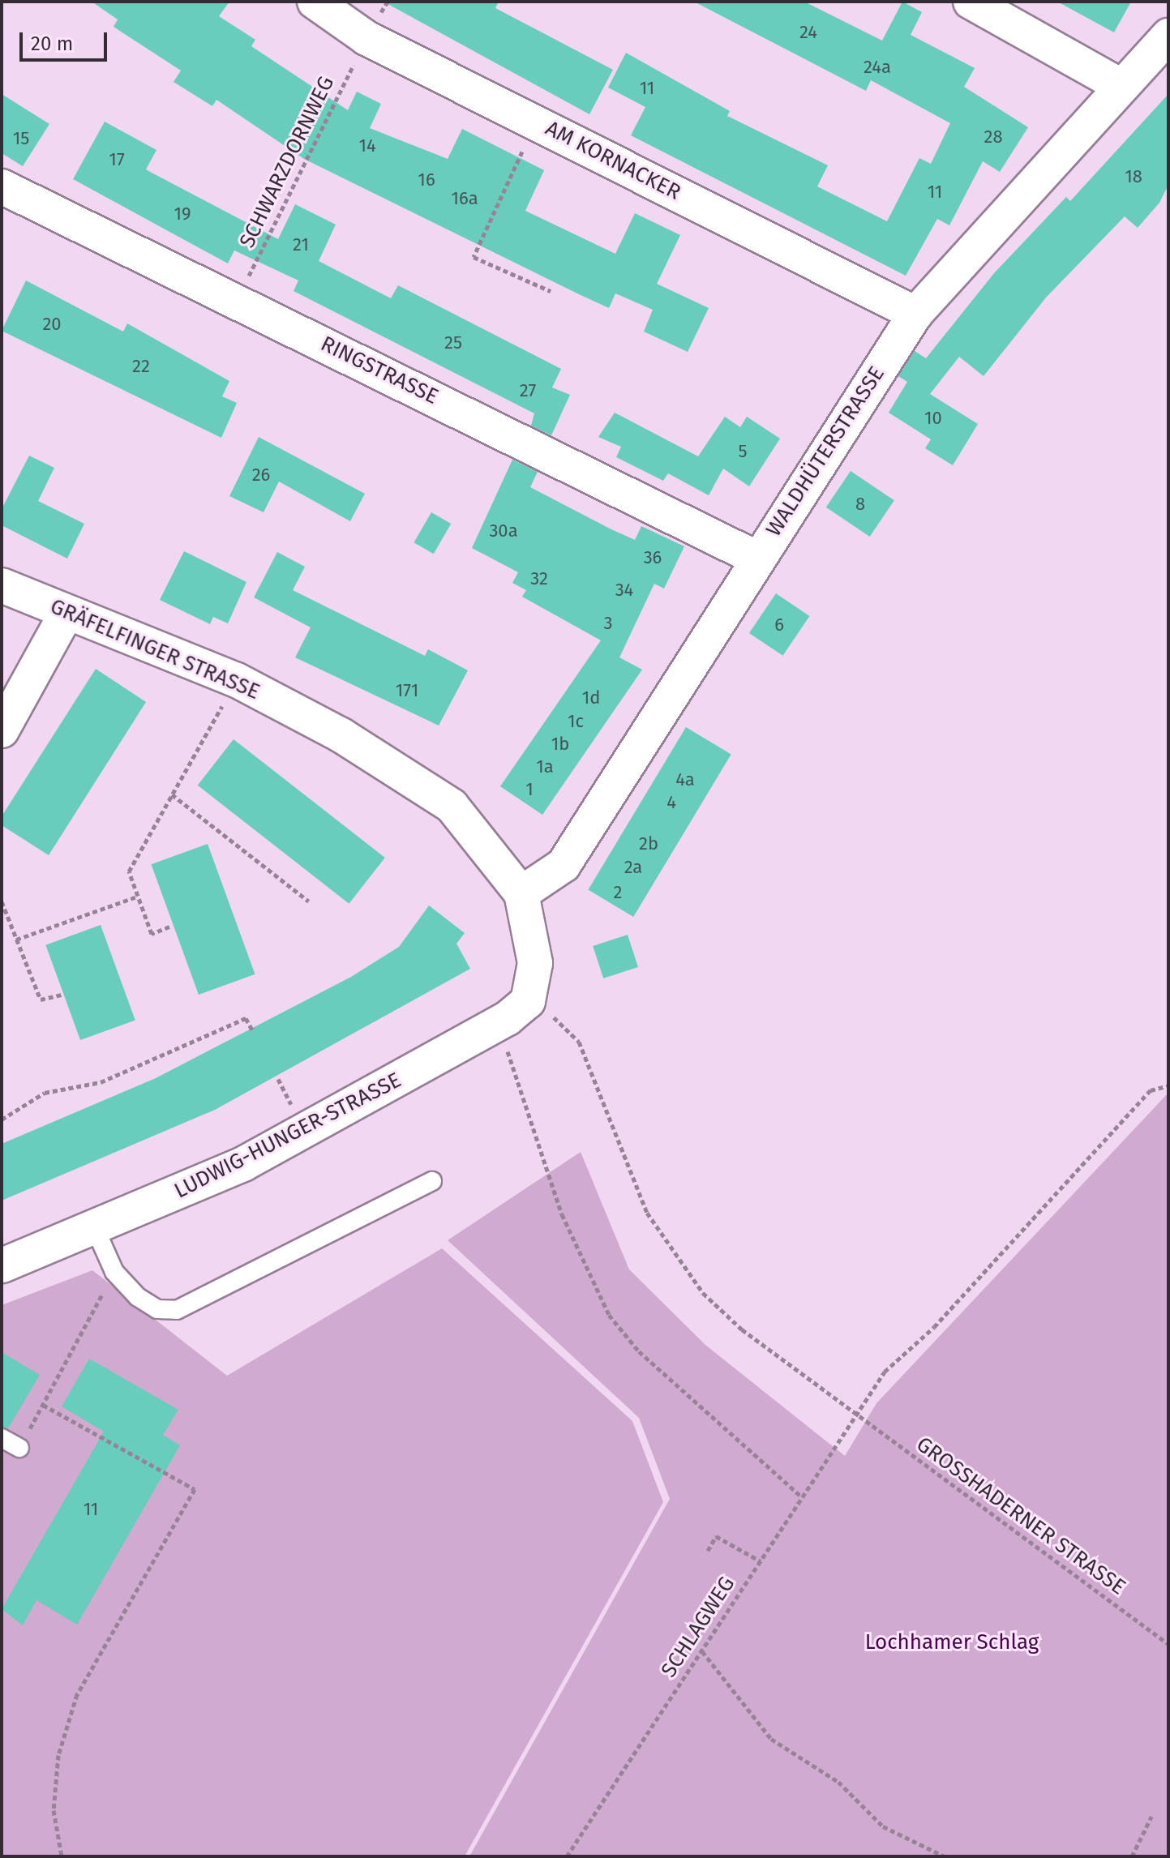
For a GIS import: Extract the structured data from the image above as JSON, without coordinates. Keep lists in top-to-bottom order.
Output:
{
  "streets": {
    "street": [
      "AM KORNACKER",
      "RINGSTRASSE",
      "WALDHÜTERSTRASSE",
      "GRÄFELFINGER STRASSE",
      "LUDWIG-HUNGER-STRASSE"
    ],
    "path": ["SCHWARZDORNWEG", "GROSSHADERNER STRASSE", "SCHLAGWEG"]
  },
  "crossings": [
    ["AM KORNACKER", "SCHWARZDORNWEG"],
    ["AM KORNACKER", "WALDHÜTERSTRASSE"],
    ["SCHWARZDORNWEG", "RINGSTRASSE"],
    ["RINGSTRASSE", "WALDHÜTERSTRASSE"],
    ["WALDHÜTERSTRASSE", "GRÄFELFINGER STRASSE"],
    ["GRÄFELFINGER STRASSE", "LUDWIG-HUNGER-STRASSE"],
    ["GROSSHADERNER STRASSE", "SCHLAGWEG"]
  ],
  "parks": ["Lochhamer Schlag"],
  "house_numbers": [
    "24",
    "24a",
    "11",
    "28",
    "15",
    "14",
    "17",
    "18",
    "16",
    "11",
    "16a",
    "19",
    "21",
    "20",
    "25",
    "22",
    "27",
    "10",
    "5",
    "26",
    "8",
    "30a",
    "36",
    "32",
    "34",
    "3",
    "6",
    "171",
    "1d",
    "1c",
    "1b",
    "1a",
    "4a",
    "1",
    "4",
    "2b",
    "2a",
    "2",
    "11"
  ],
  "scale_bar": "20 m"
}
